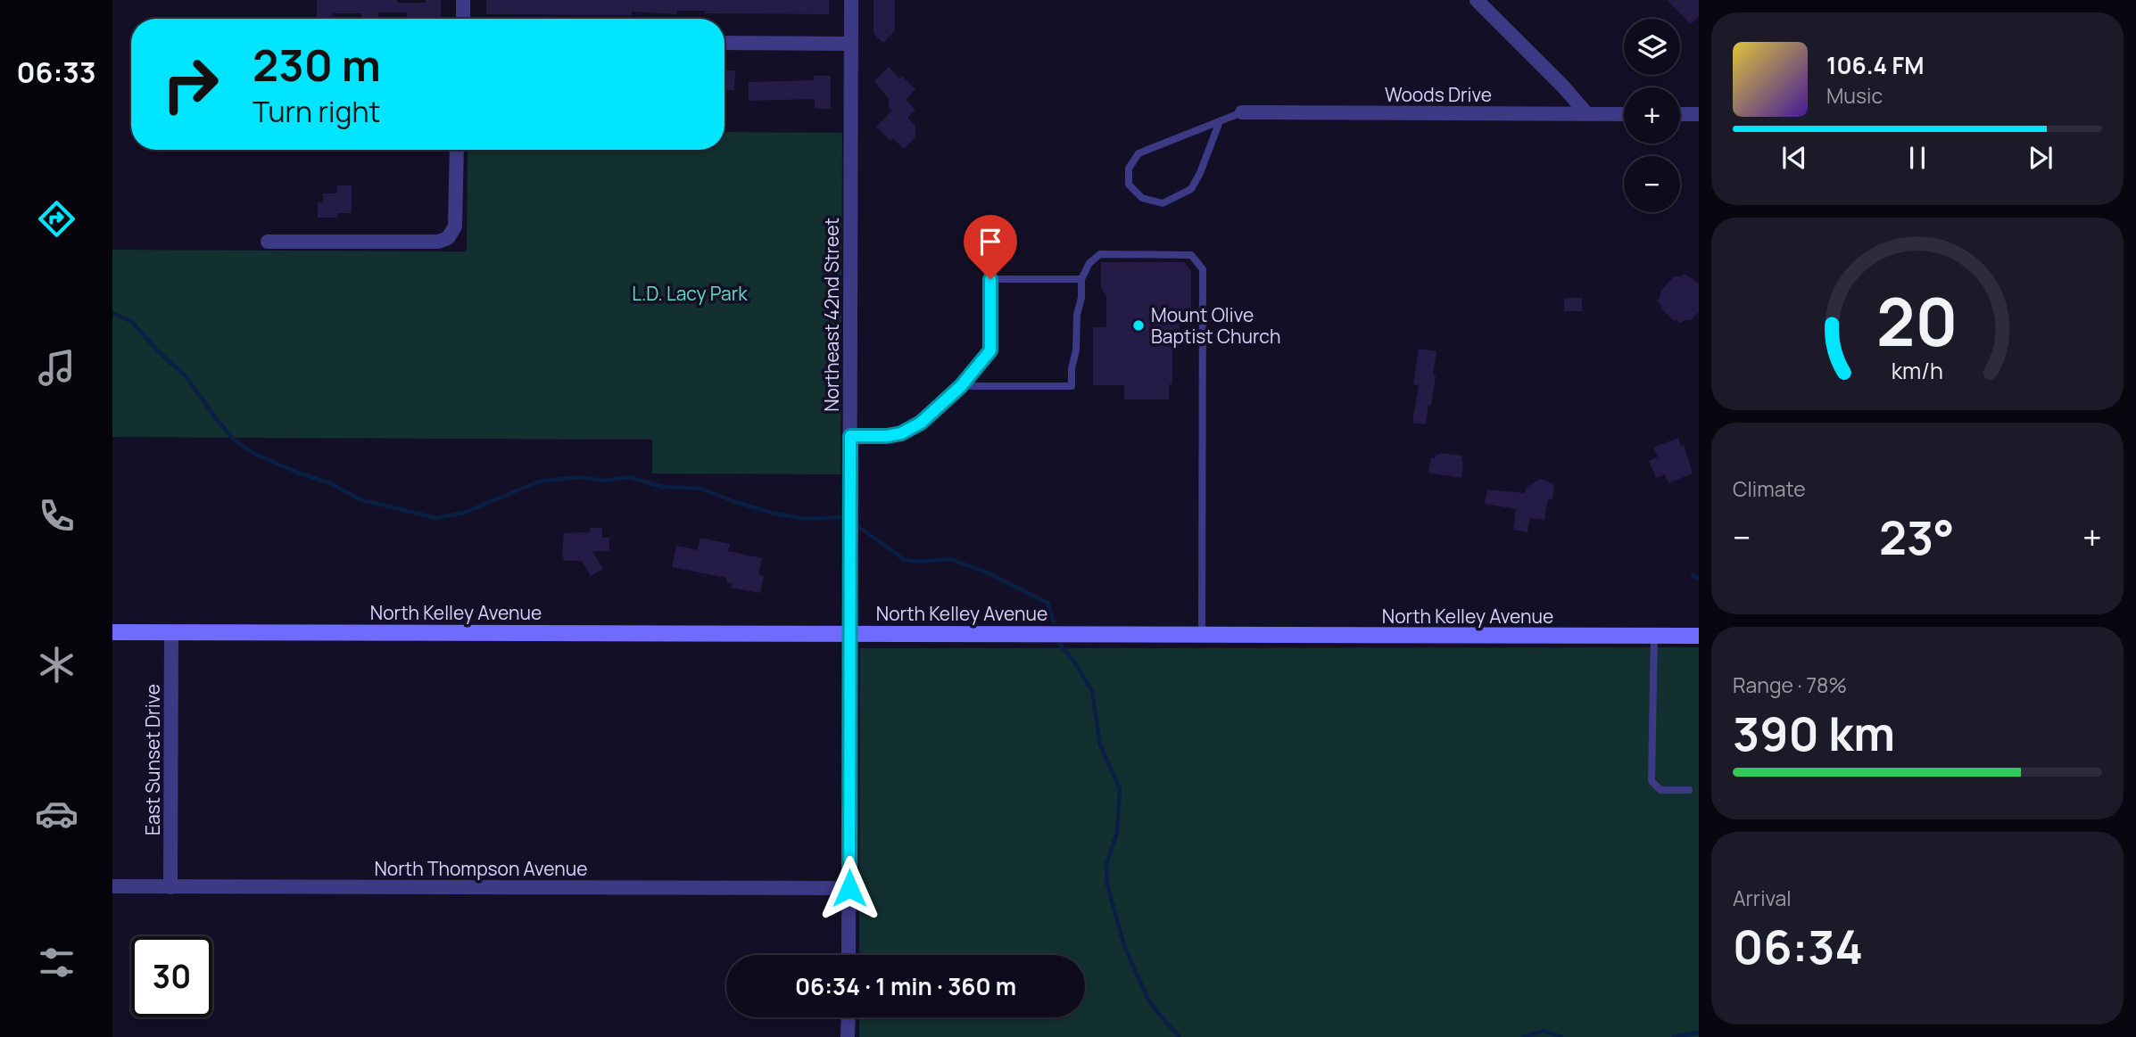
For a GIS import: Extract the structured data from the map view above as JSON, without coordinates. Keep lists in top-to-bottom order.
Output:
{
  "streets": {
    "street": [
      "Woods Drive",
      "Northeast 42nd Street",
      "North Kelley Avenue",
      "East Sunset Drive",
      "North Thompson Avenue"
    ]
  },
  "crossings": [
    ["Northeast 42nd Street", "North Kelley Avenue"],
    ["Northeast 42nd Street", "North Thompson Avenue"],
    ["North Kelley Avenue", "East Sunset Drive"],
    ["East Sunset Drive", "North Thompson Avenue"]
  ],
  "parks": ["L.D. Lacy Park"],
  "places": ["Mount Olive Baptist Church"],
  "page": {
    "tabs": "06:33",
    "map_buttons": ["+", "−"],
    "turn": ["230 m", "Turn right"],
    "song": ["106.4 FM", "Music"],
    "tile": [
      "Climate",
      ["Range · 78%", "390 km"],
      ["Arrival", "06:34"]
    ],
    "heat": ["−", "23°", "+"],
    "limit": "30",
    "trip": "06:34 · 1 min · 360 m",
    "gauge": ["20", "km/h"]
  }
}
